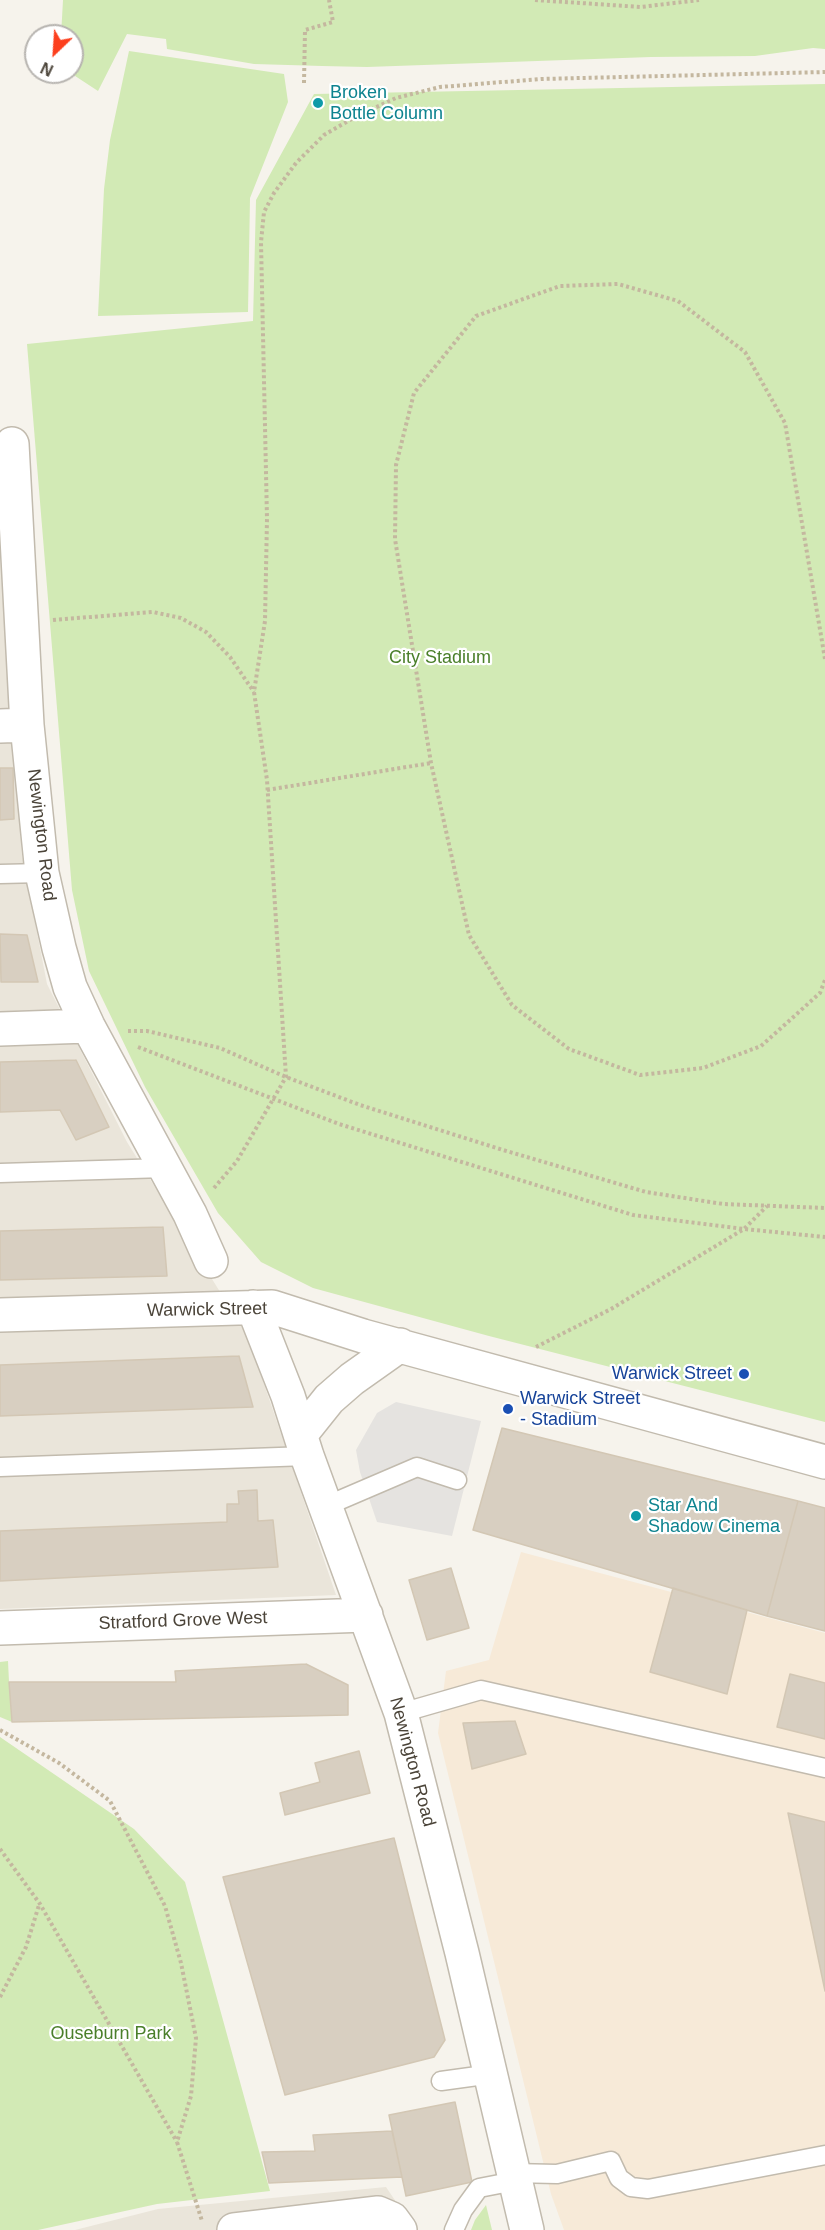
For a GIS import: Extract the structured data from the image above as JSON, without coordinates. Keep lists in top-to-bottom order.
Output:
{
  "streets": {
    "street": ["Newington Road", "Warwick Street", "Stratford Grove West"]
  },
  "crossings": [
    ["Newington Road", "Warwick Street"],
    ["Newington Road", "Stratford Grove West"]
  ],
  "parks": ["City Stadium", "Ouseburn Park"],
  "places": [
    "Broken Bottle Column",
    "Warwick Street",
    "Warwick Street - Stadium",
    "Star And Shadow Cinema"
  ],
  "north": "bottom left"
}
